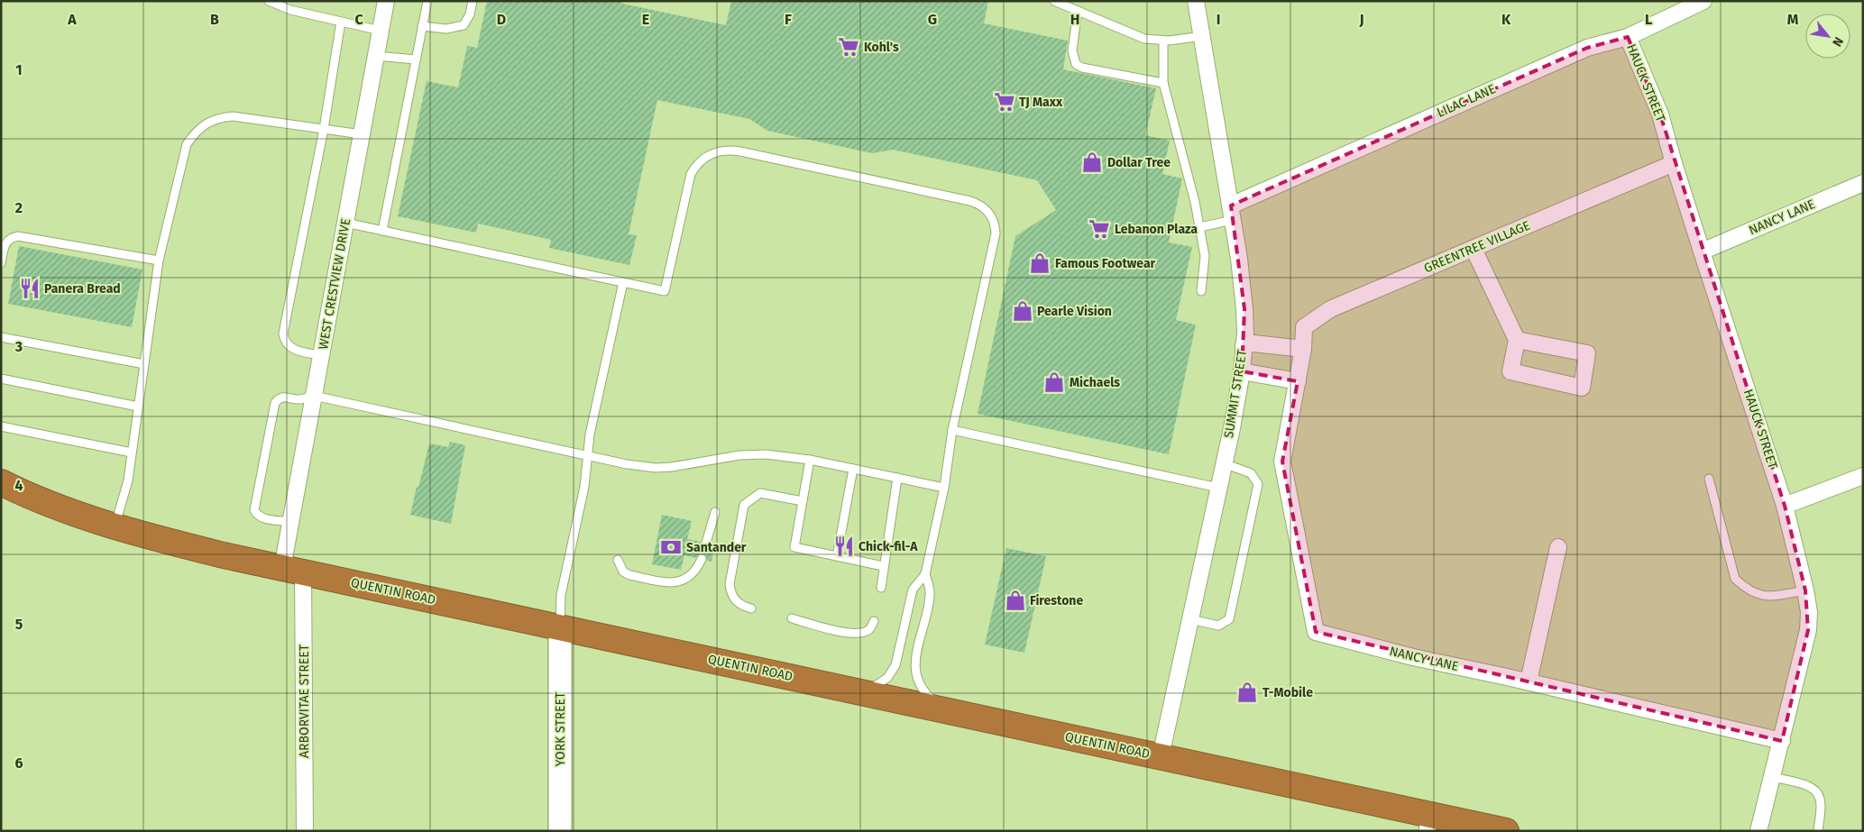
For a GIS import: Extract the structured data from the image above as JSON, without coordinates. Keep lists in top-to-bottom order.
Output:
{
  "streets": {
    "highway": ["QUENTIN ROAD"],
    "street": [
      "HAUCK STREET",
      "LILAC LANE",
      "NANCY LANE",
      "GREENTREE VILLAGE",
      "WEST CRESTVIEW DRIVE",
      "SUMMIT STREET",
      "ARBORVITAE STREET",
      "YORK STREET"
    ]
  },
  "crossings": [
    ["HAUCK STREET", "LILAC LANE"],
    ["HAUCK STREET", "NANCY LANE"],
    ["HAUCK STREET", "GREENTREE VILLAGE"],
    ["LILAC LANE", "SUMMIT STREET"],
    ["NANCY LANE", "GREENTREE VILLAGE"],
    ["WEST CRESTVIEW DRIVE", "QUENTIN ROAD"],
    ["WEST CRESTVIEW DRIVE", "ARBORVITAE STREET"],
    ["SUMMIT STREET", "QUENTIN ROAD"],
    ["QUENTIN ROAD", "ARBORVITAE STREET"],
    ["QUENTIN ROAD", "YORK STREET"]
  ],
  "places": {
    "supermarket": ["Kohl's", "TJ Maxx", "Lebanon Plaza"],
    "shop": [
      "Dollar Tree",
      "Famous Footwear",
      "Pearle Vision",
      "Michaels",
      "Firestone",
      "T-Mobile"
    ],
    "restaurant": ["Panera Bread", "Chick-fil-A"],
    "bank": ["Santander"]
  },
  "north": "bottom right",
  "grid": {
    "columns": [
      "A",
      "B",
      "C",
      "D",
      "E",
      "F",
      "G",
      "H",
      "I",
      "J",
      "K",
      "L",
      "M"
    ],
    "rows": [
      "1",
      "2",
      "3",
      "4",
      "5",
      "6"
    ]
  }
}
